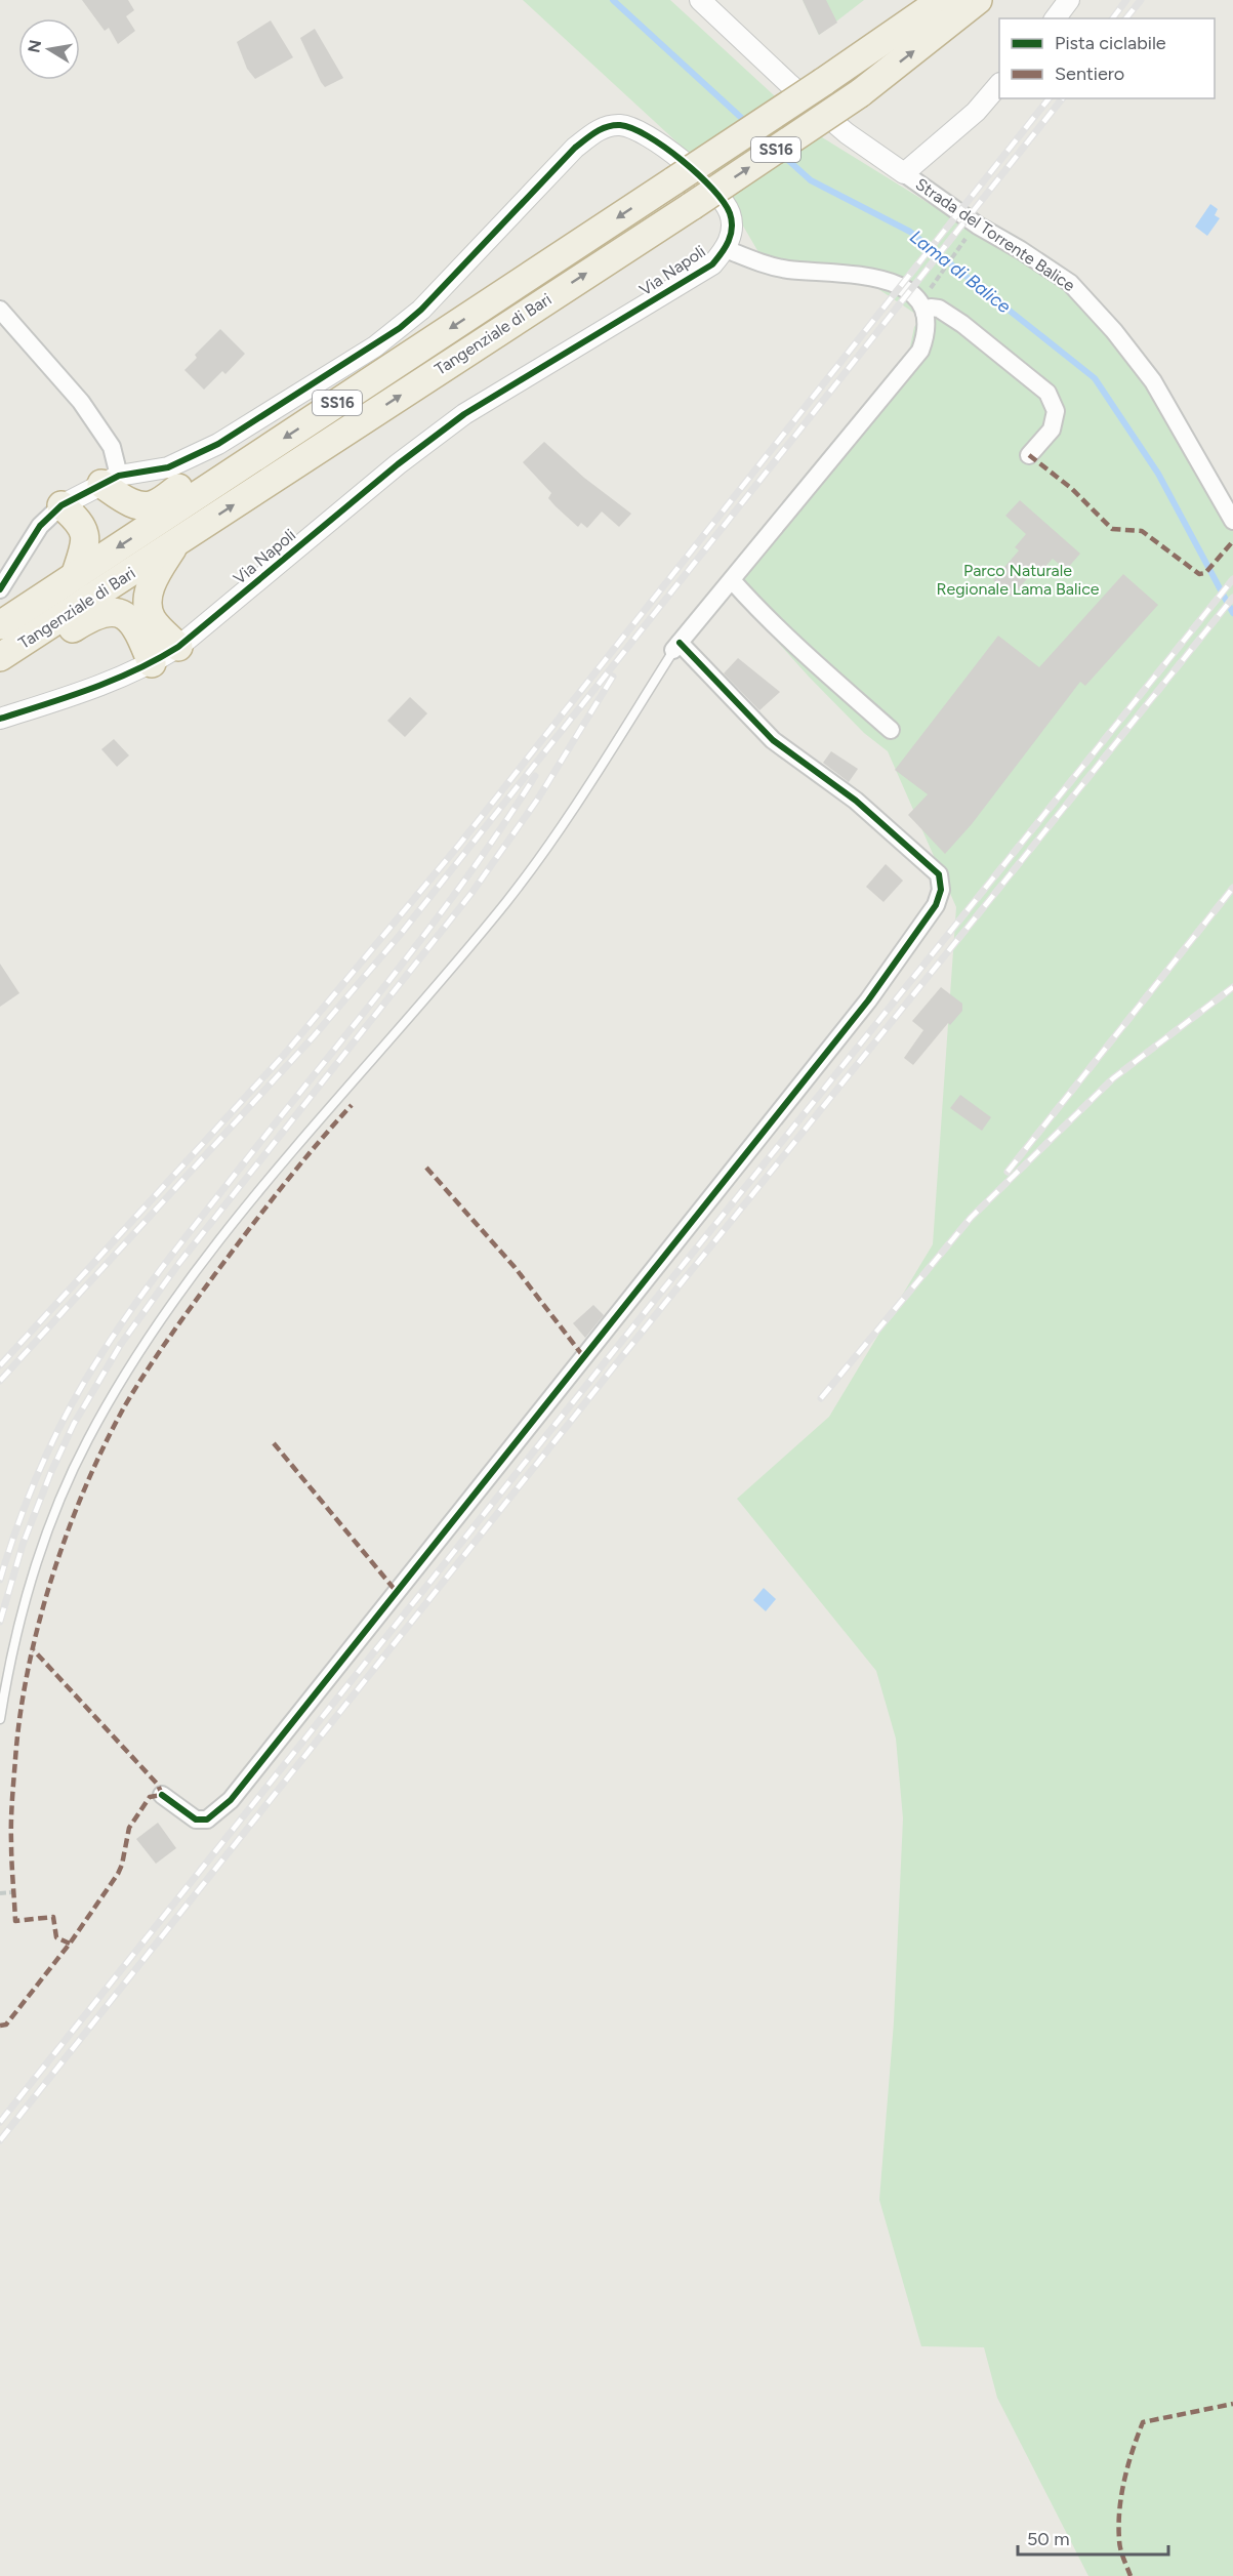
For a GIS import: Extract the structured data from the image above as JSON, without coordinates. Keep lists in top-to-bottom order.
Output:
{
  "streets": {
    "highway": ["SS16", "Tangenziale di Bari"],
    "street": ["Strada del Torrente Balice", "Via Napoli"]
  },
  "water": ["Lama di Balice"],
  "parks": ["Parco Naturale Regionale Lama Balice"],
  "legend": ["Pista ciclabile", "Sentiero"],
  "scale_bar": "50 m",
  "north": "left"
}
